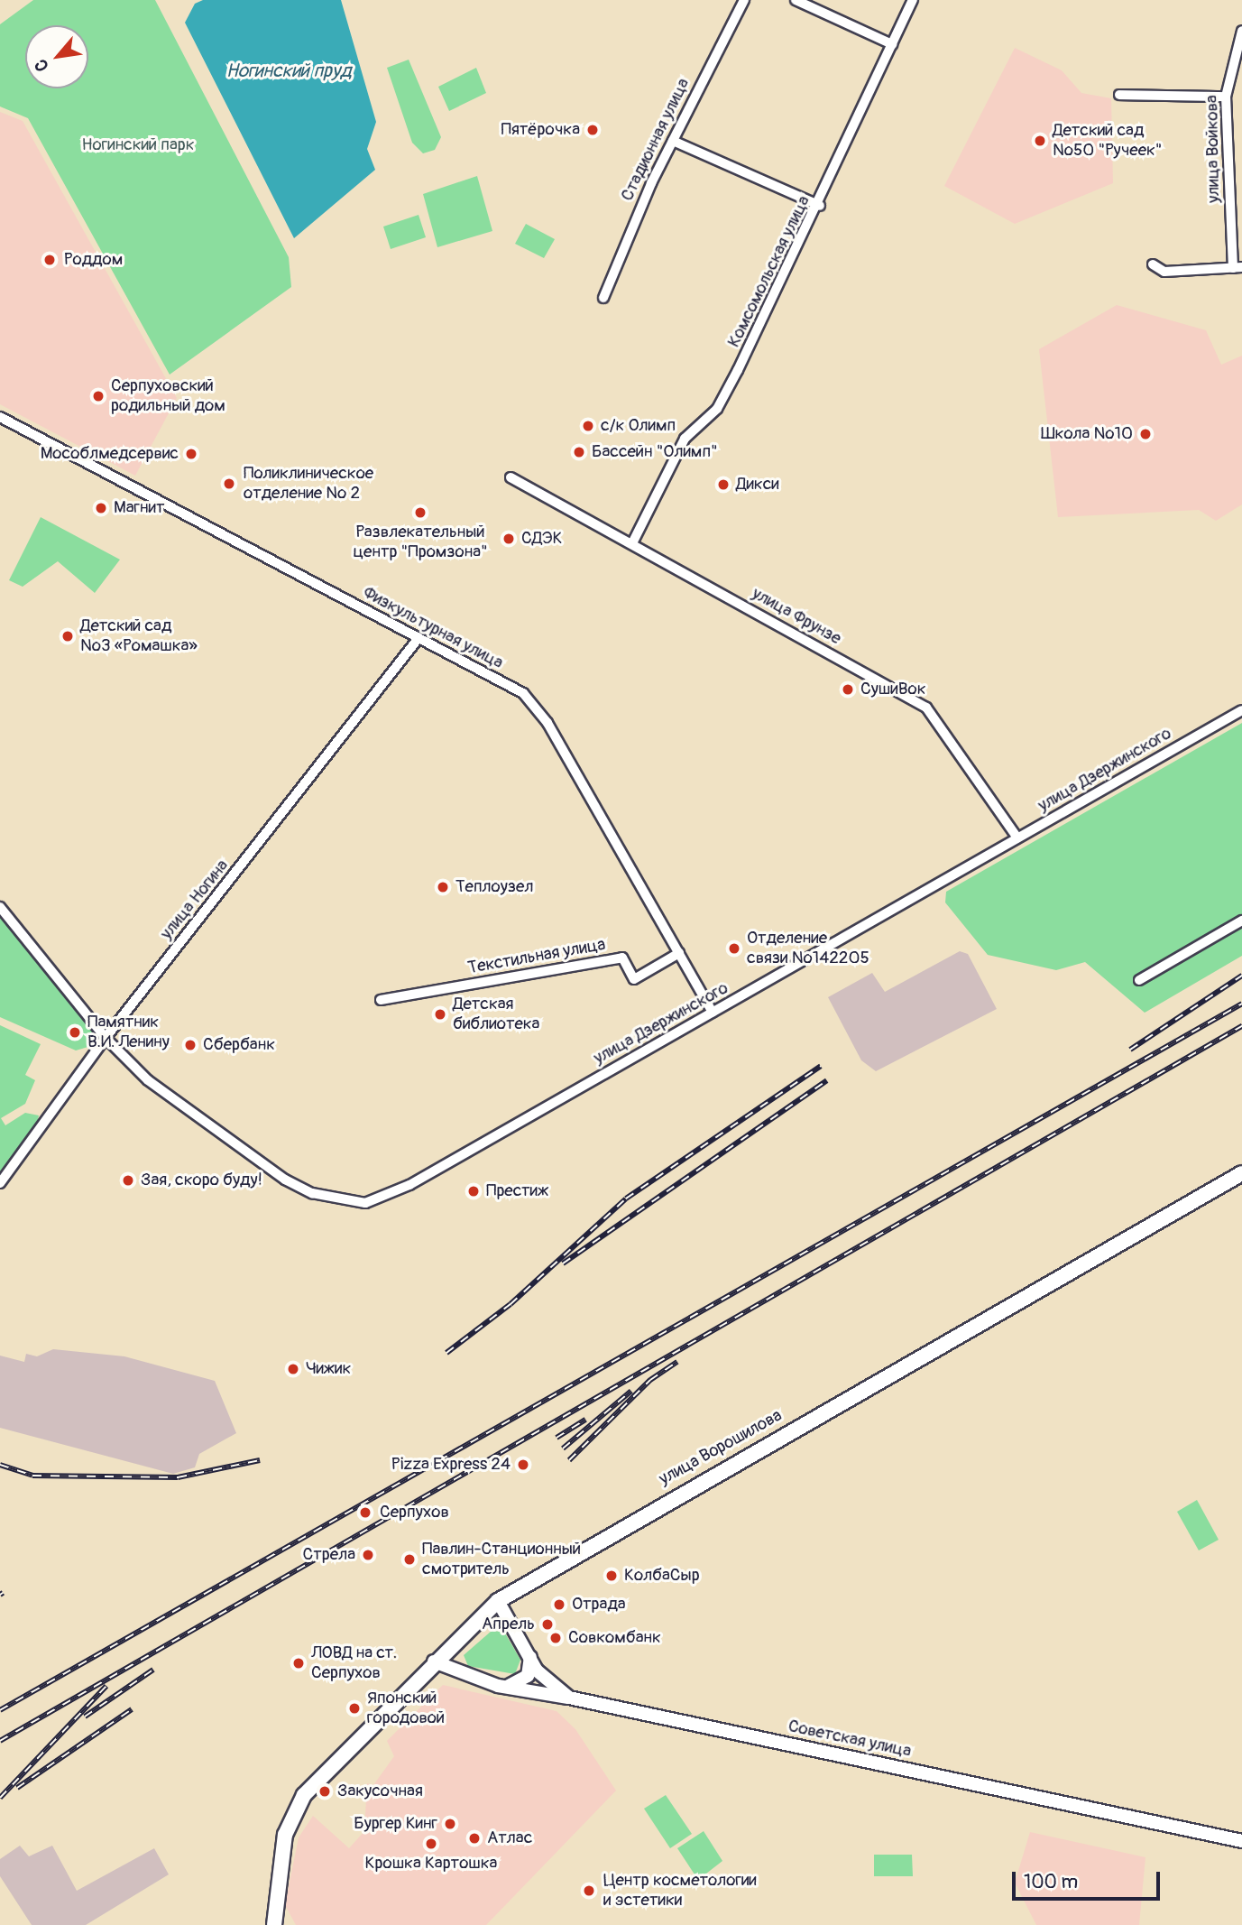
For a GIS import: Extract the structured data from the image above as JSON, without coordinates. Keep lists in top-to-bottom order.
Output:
{
  "streets": {
    "main road": ["улица Ворошилова"],
    "street": [
      "Стадионная улица",
      "улица Войкова",
      "Комсомольская улица",
      "улица Фрунзе",
      "Физкультурная улица",
      "улица Дзержинского",
      "улица Ногина",
      "Текстильная улица",
      "Советская улица"
    ]
  },
  "crossings": [
    ["Комсомольская улица", "улица Фрунзе"],
    ["улица Фрунзе", "улица Дзержинского"],
    ["Физкультурная улица", "улица Дзержинского"],
    ["Физкультурная улица", "улица Ногина"],
    ["Физкультурная улица", "Текстильная улица"],
    ["улица Дзержинского", "улица Ногина"],
    ["улица Ворошилова", "Советская улица"]
  ],
  "water": ["Ногинский пруд"],
  "parks": ["Ногинский парк"],
  "places": [
    "Пятёрочка",
    "Детский сад №50 \"Ручеек\"",
    "Роддом",
    "Серпуховский родильный дом",
    "с/к Олимп",
    "Школа №10",
    "Бассейн \"Олимп\"",
    "Мособлмедсервис",
    "Поликлиническое отделение № 2",
    "Дикси",
    "Магнит",
    "Развлекательный центр \"Промзона\"",
    "СДЭК",
    "Детский сад №3 «Ромашка»",
    "СушиВок",
    "Теплоузел",
    "Отделение связи №142205",
    "Детская библиотека",
    "Памятник В.И. Ленину",
    "Сбербанк",
    "Зая, скоро буду!",
    "Престиж",
    "Чижик",
    "Pizza Express 24",
    "Серпухов",
    "Стрела",
    "Павлин-Станционный смотритель",
    "КолбаСыр",
    "Отрада",
    "Апрель",
    "Совкомбанк",
    "ЛОВД на ст. Серпухов",
    "Японский городовой",
    "Закусочная",
    "Бургер Кинг",
    "Атлас",
    "Крошка Картошка",
    "Центр косметологии и эстетики"
  ],
  "scale_bar": "100 m",
  "north": "bottom left"
}
